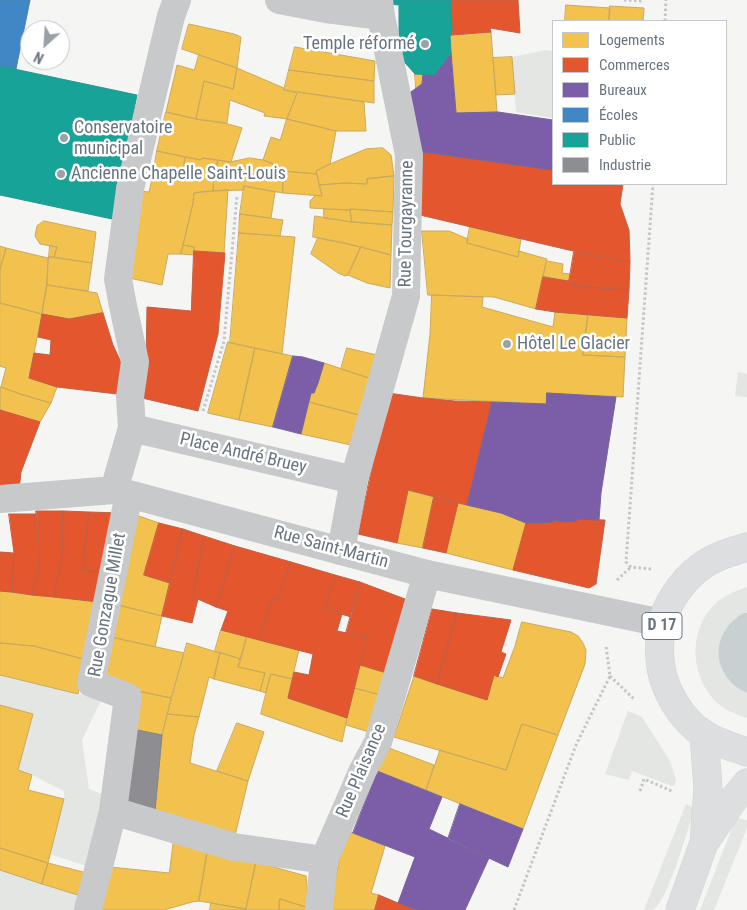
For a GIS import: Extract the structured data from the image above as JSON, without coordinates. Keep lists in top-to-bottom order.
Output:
{
  "streets": {
    "main road": ["D 17"],
    "street": [
      "Rue Tourgayranne",
      "Place André Bruey",
      "Rue Saint-Martin",
      "Rue Gonzague Millet",
      "Rue Plaisance"
    ]
  },
  "crossings": [
    ["Rue Tourgayranne", "Place André Bruey"],
    ["Rue Saint-Martin", "Rue Gonzague Millet"],
    ["Rue Saint-Martin", "D 17"],
    ["Rue Saint-Martin", "Rue Plaisance"]
  ],
  "places": [
    "Temple réformé",
    "Conservatoire municipal",
    "Ancienne Chapelle Saint-Louis",
    "Hôtel Le Glacier"
  ],
  "legend": [
    "Logements",
    "Commerces",
    "Bureaux",
    "Écoles",
    "Public",
    "Industrie"
  ],
  "north": "bottom left"
}
